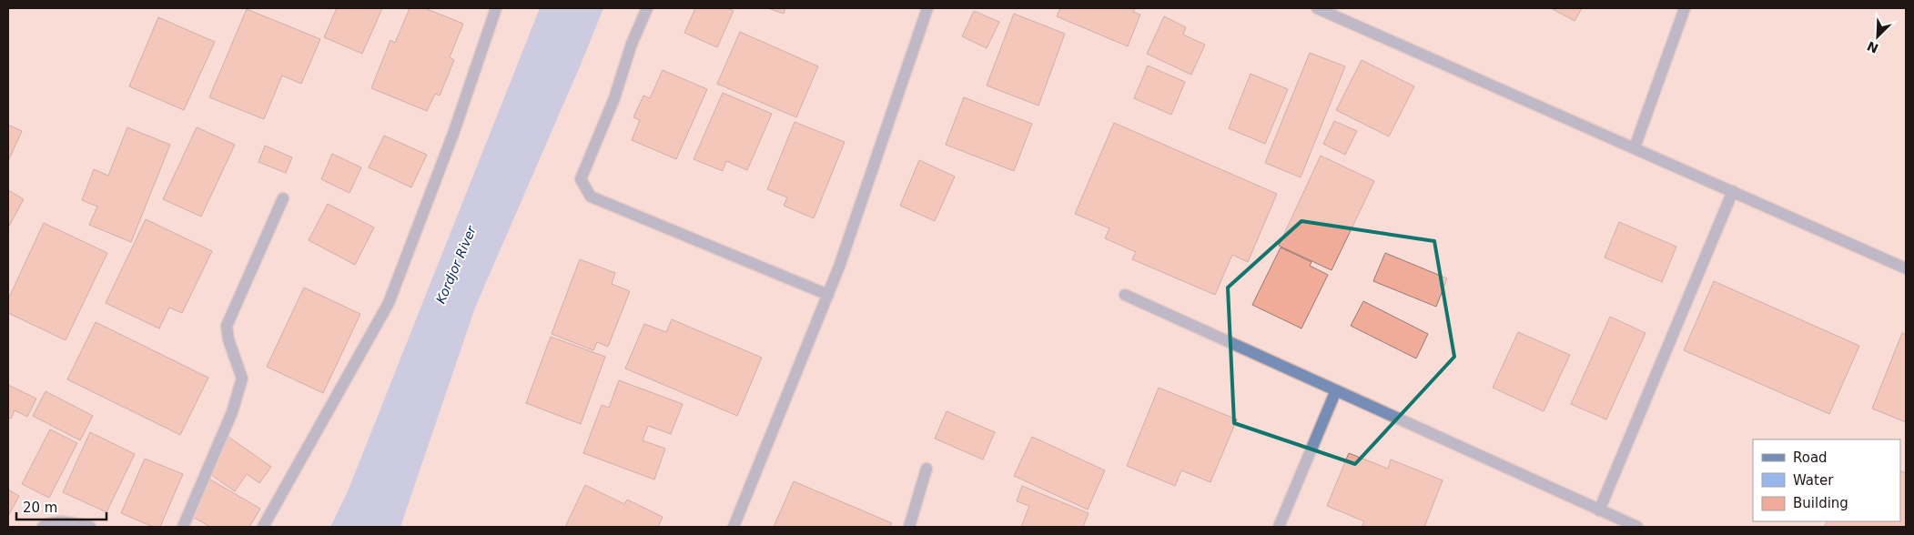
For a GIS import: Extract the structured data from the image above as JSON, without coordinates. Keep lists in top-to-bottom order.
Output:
{
  "water": ["Kordjor River"],
  "legend": ["Road", "Water", "Building"],
  "scale_bar": "20 m",
  "north": "bottom left"
}
